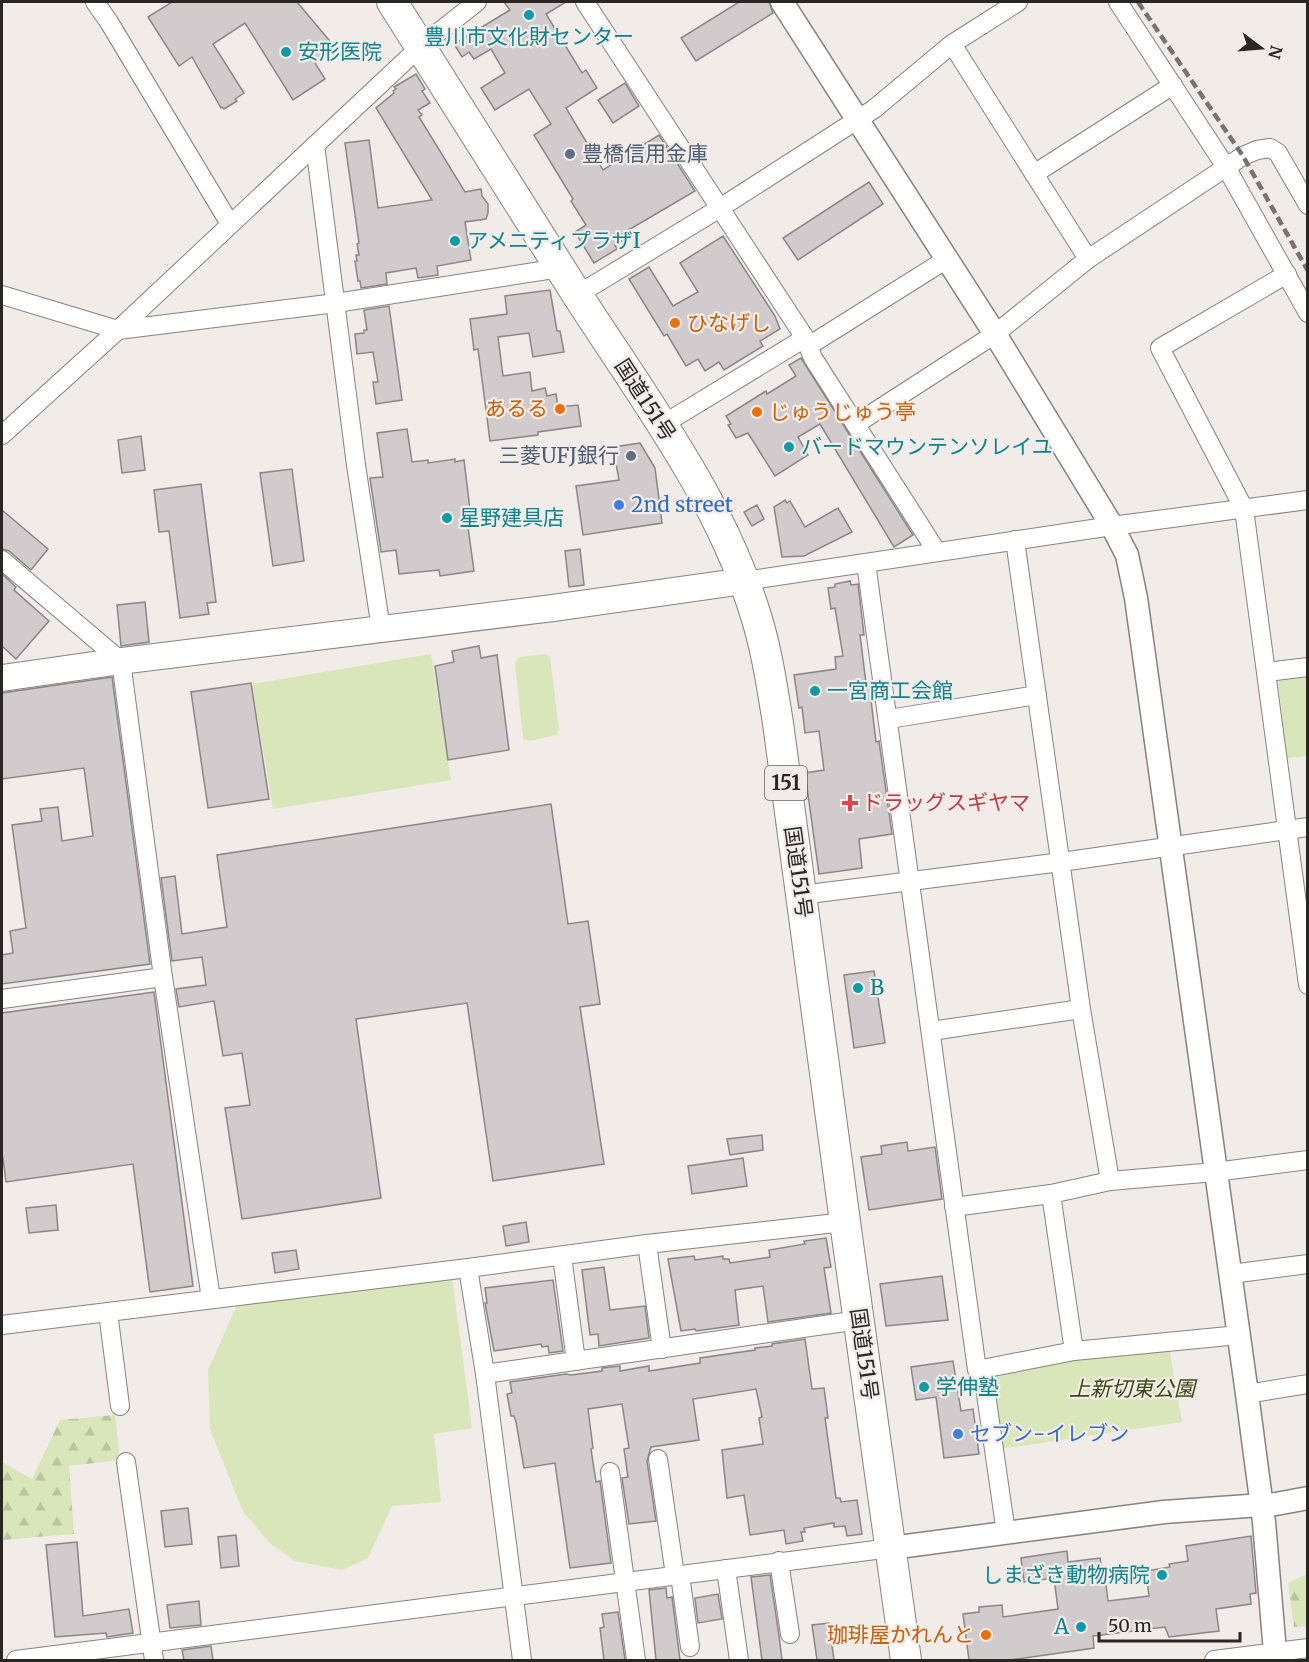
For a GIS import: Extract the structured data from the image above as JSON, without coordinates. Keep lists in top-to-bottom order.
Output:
{
  "streets": {
    "highway": ["国道151号", "151"]
  },
  "parks": ["上新切東公園"],
  "places": {
    "other": [
      "豊川市文化財センター",
      "安形医院",
      "豊橋信用金庫",
      "アメニティプラザI",
      "ひなげし",
      "あるる",
      "じゅうじゅう亭",
      "バードマウンテンソレイユ",
      "三菱UFJ銀行",
      "2nd street",
      "星野建具店",
      "一宮商工会館",
      "B",
      "学伸塾",
      "セブン-イレブン",
      "しまざき動物病院",
      "A",
      "珈琲屋かれんと"
    ],
    "health": ["ドラッグスギヤマ"]
  },
  "scale_bar": "50 m",
  "north": "right"
}
